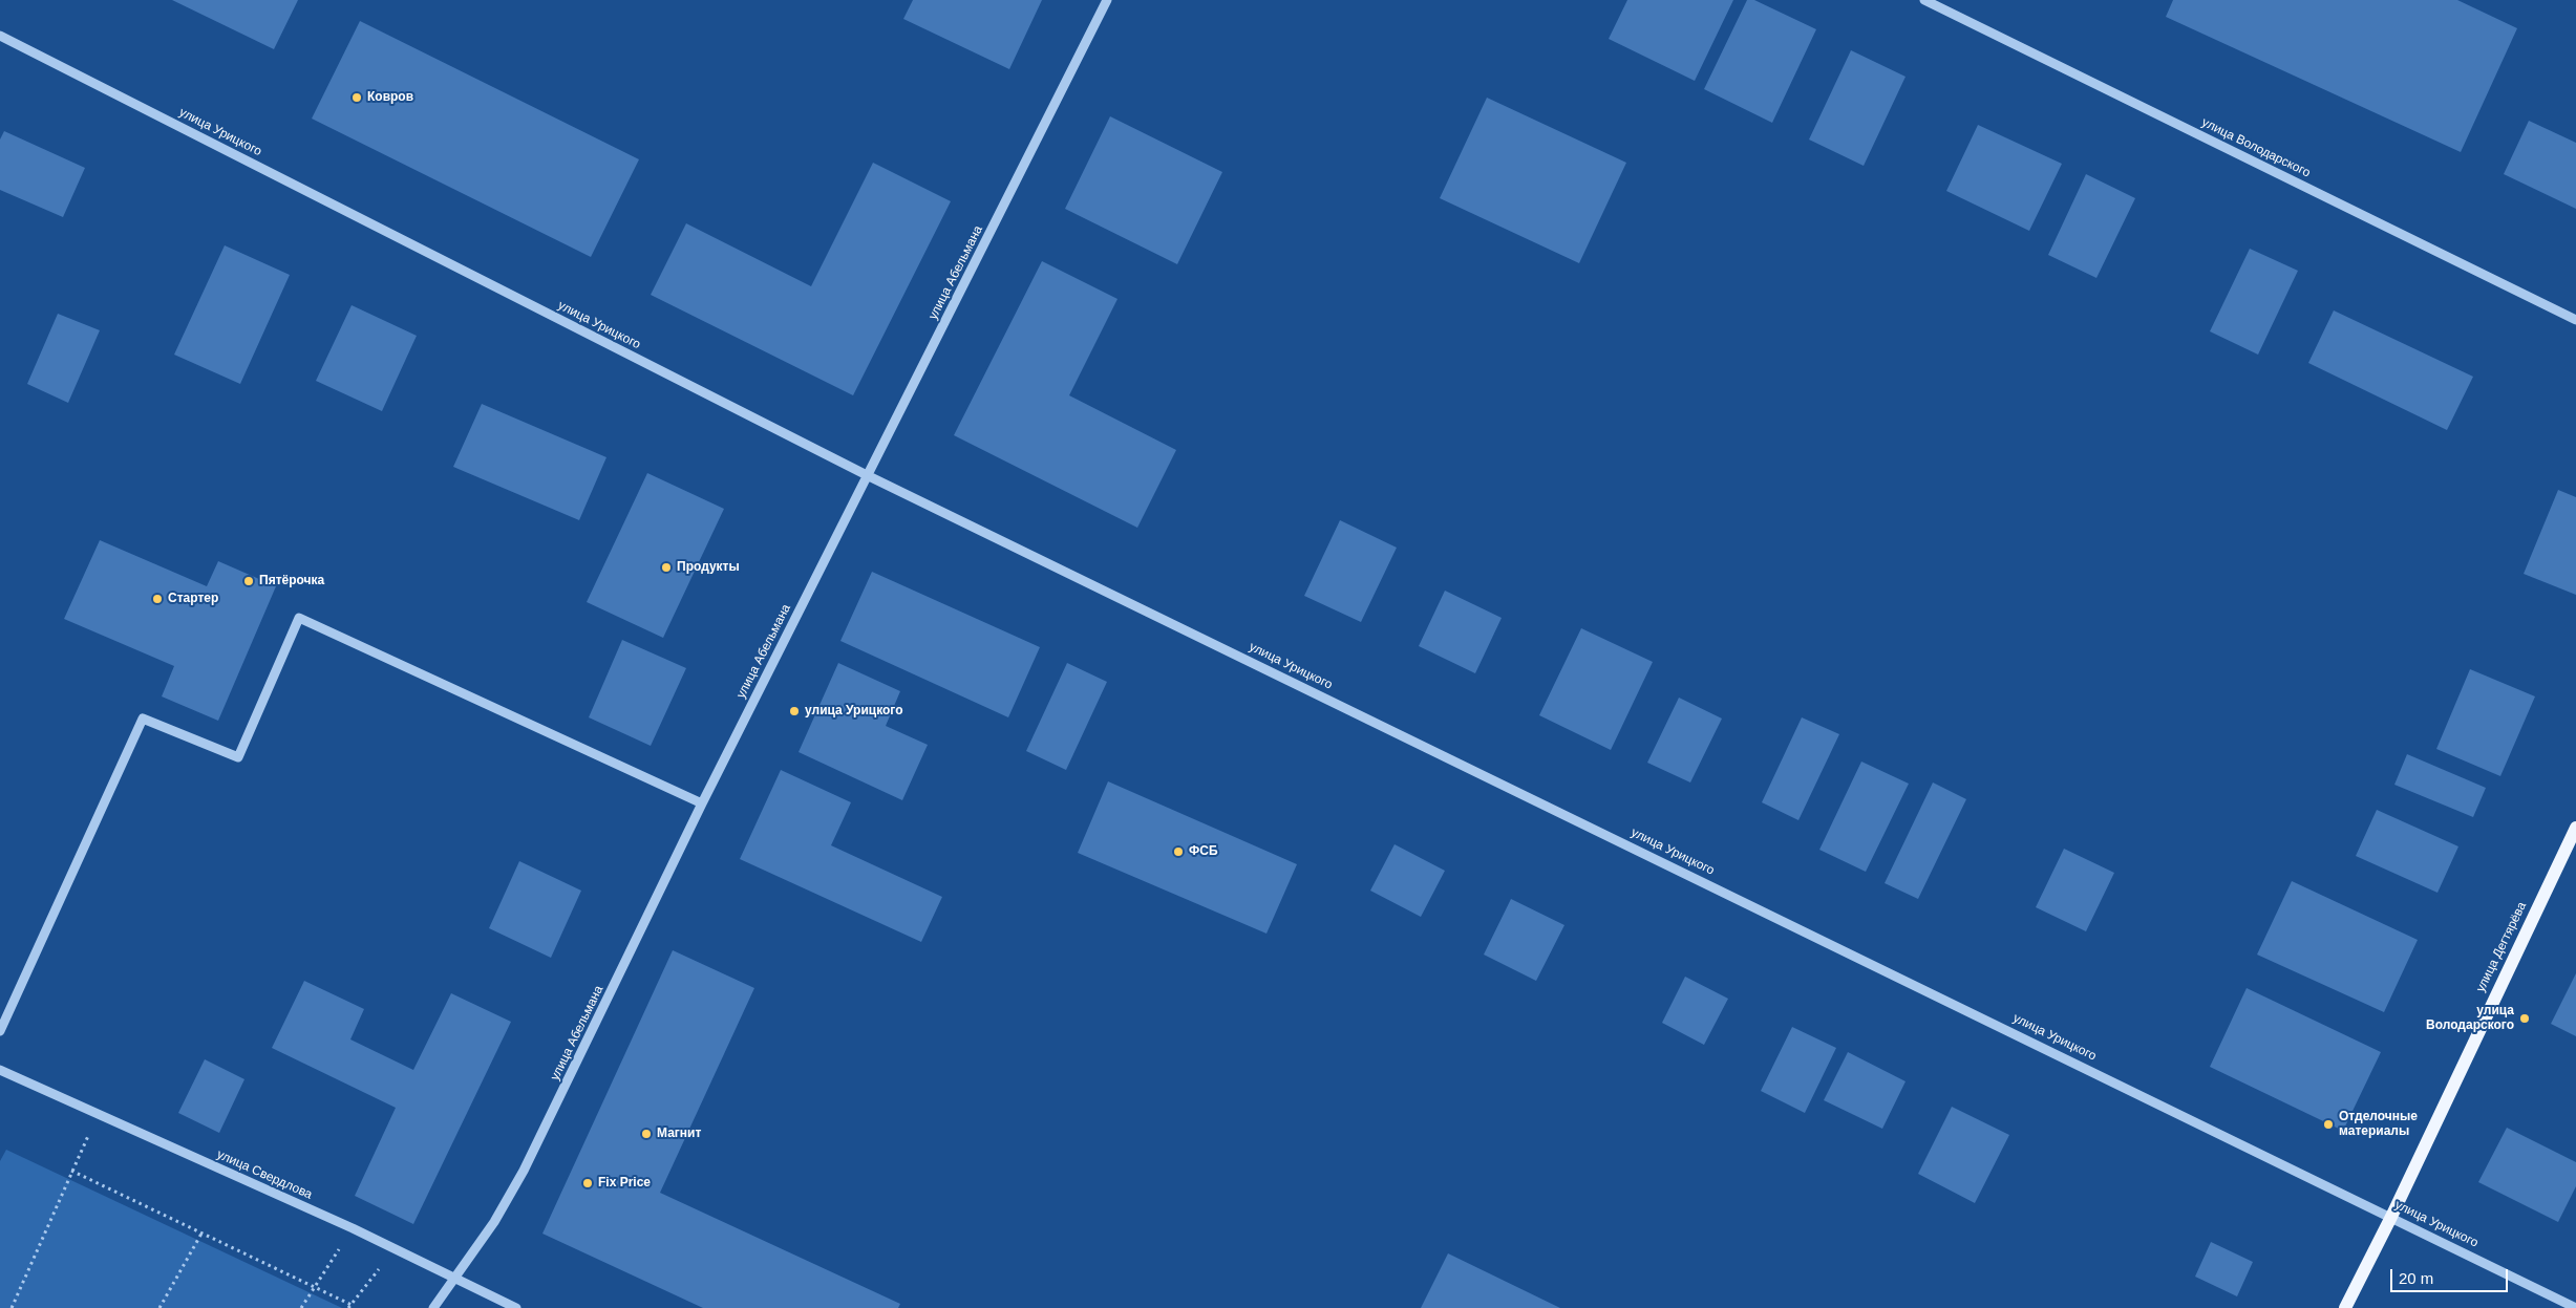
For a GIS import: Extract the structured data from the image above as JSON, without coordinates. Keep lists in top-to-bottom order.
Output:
{
  "streets": {
    "main road": ["улица Дегтярёва"],
    "street": [
      "улица Урицкого",
      "улица Володарского",
      "улица Абельмана",
      "улица Свердлова"
    ]
  },
  "crossings": [
    ["улица Урицкого", "улица Абельмана"],
    ["улица Урицкого", "улица Дегтярёва"],
    ["улица Абельмана", "улица Свердлова"]
  ],
  "places": [
    "Ковров",
    "Продукты",
    "Пятёрочка",
    "Стартер",
    "улица Урицкого",
    "ФСБ",
    "улица Володарского",
    "Отделочные материалы",
    "Магнит",
    "Fix Price"
  ],
  "scale_bar": "20 m"
}
